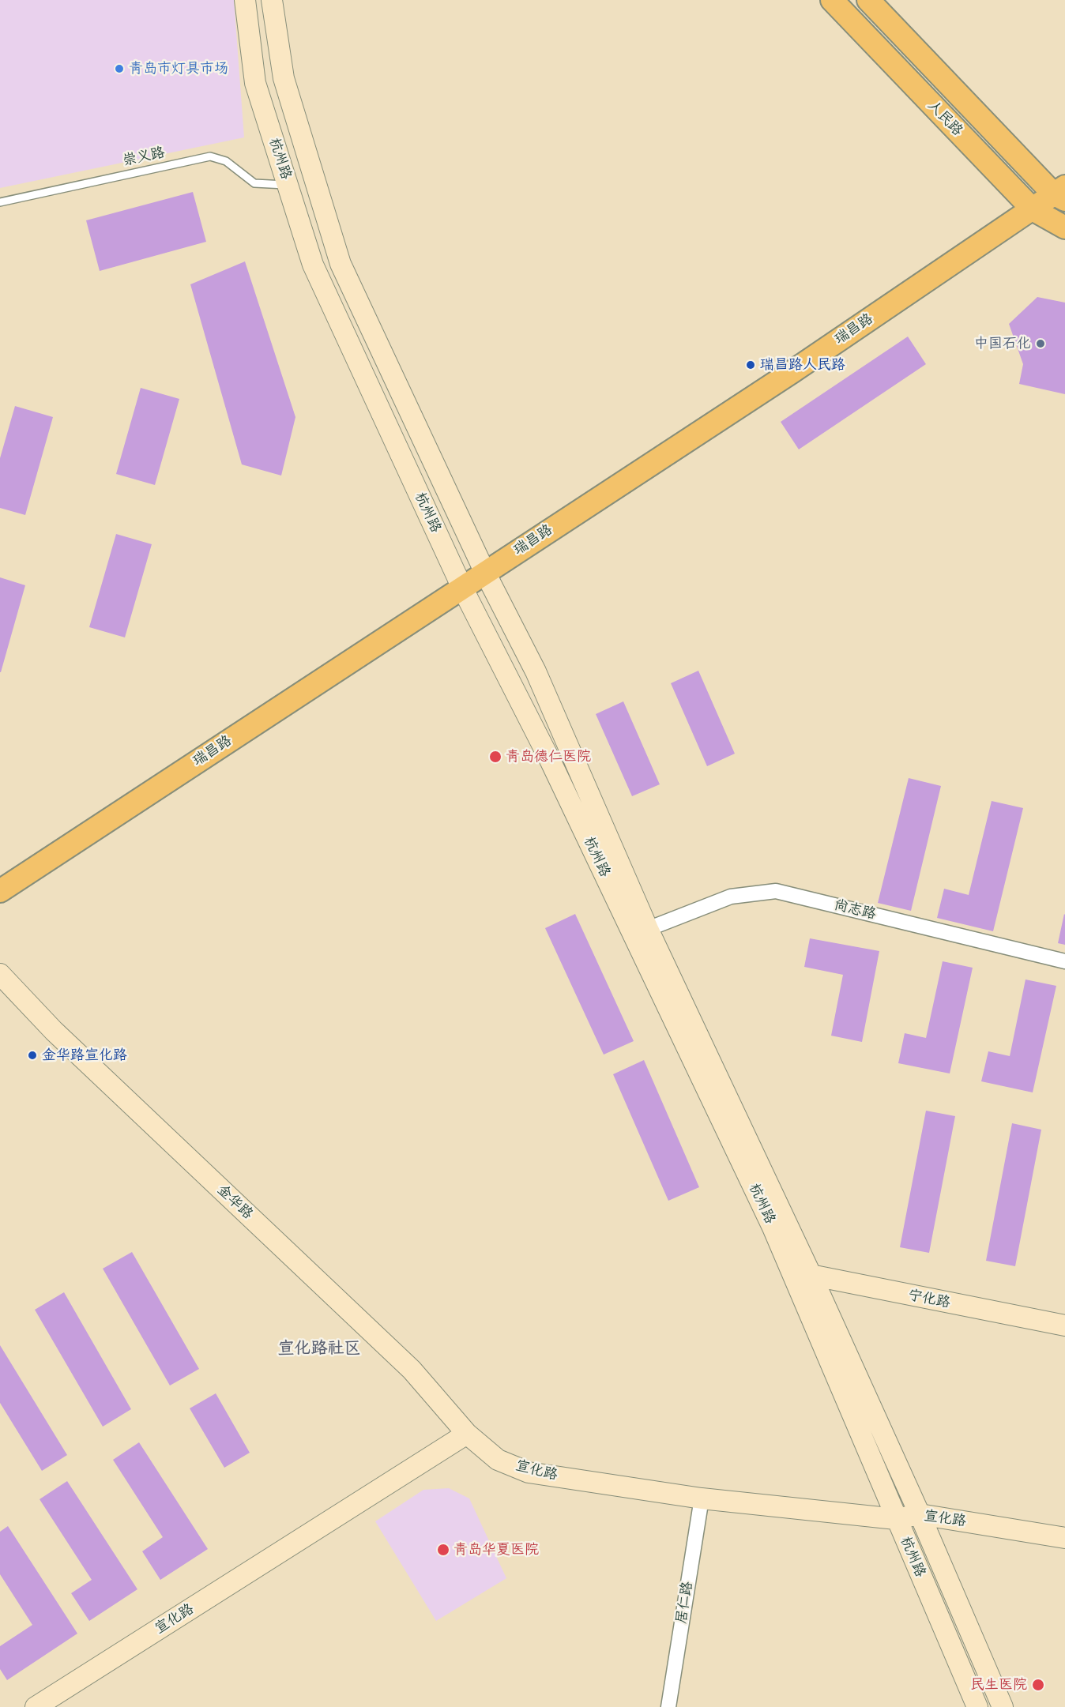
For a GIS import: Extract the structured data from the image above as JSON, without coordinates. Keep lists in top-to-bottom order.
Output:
{
  "streets": {
    "main road": [
      "人民路",
      "杭州路",
      "瑞昌路",
      "金华路",
      "宁化路",
      "宣化路"
    ],
    "street": ["尚志路", "居仁路"],
    "lane": ["崇义路"]
  },
  "crossings": [
    ["人民路", "瑞昌路"],
    ["崇义路", "杭州路"],
    ["杭州路", "瑞昌路"],
    ["杭州路", "尚志路"],
    ["杭州路", "宁化路"],
    ["杭州路", "宣化路"],
    ["金华路", "宣化路"],
    ["宣化路", "居仁路"]
  ],
  "districts": ["宣化路社区"],
  "places": [
    "青岛市灯具市场",
    "中国石化",
    "瑞昌路人民路",
    "青岛德仁医院",
    "金华路宣化路",
    "青岛华夏医院",
    "民生医院"
  ]
}
